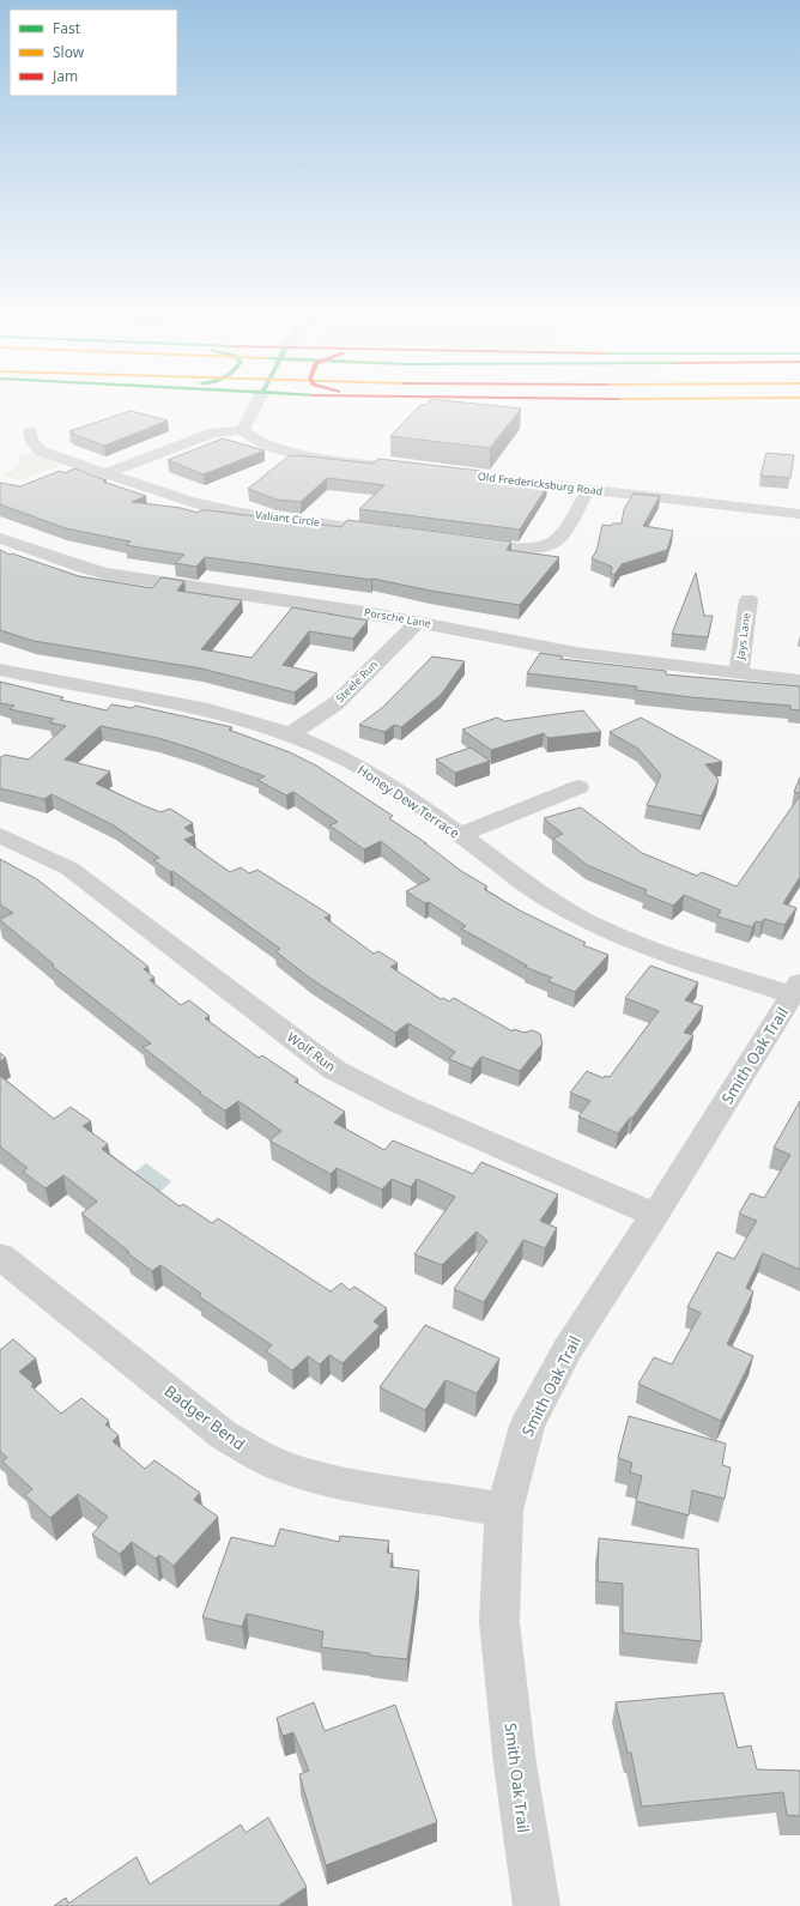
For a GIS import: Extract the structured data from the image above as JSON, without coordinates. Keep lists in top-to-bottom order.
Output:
{
  "streets": {
    "street": [
      "Old Fredericksburg Road",
      "Valiant Circle",
      "Porsche Lane",
      "Jays Lane",
      "Steele Run",
      "Honey Dew Terrace",
      "Wolf Run",
      "Smith Oak Trail",
      "Badger Bend"
    ]
  },
  "crossings": [
    ["Porsche Lane", "Jays Lane"],
    ["Porsche Lane", "Steele Run"],
    ["Steele Run", "Honey Dew Terrace"],
    ["Honey Dew Terrace", "Smith Oak Trail"],
    ["Wolf Run", "Smith Oak Trail"],
    ["Smith Oak Trail", "Badger Bend"]
  ],
  "legend": ["Fast", "Slow", "Jam"]
}
